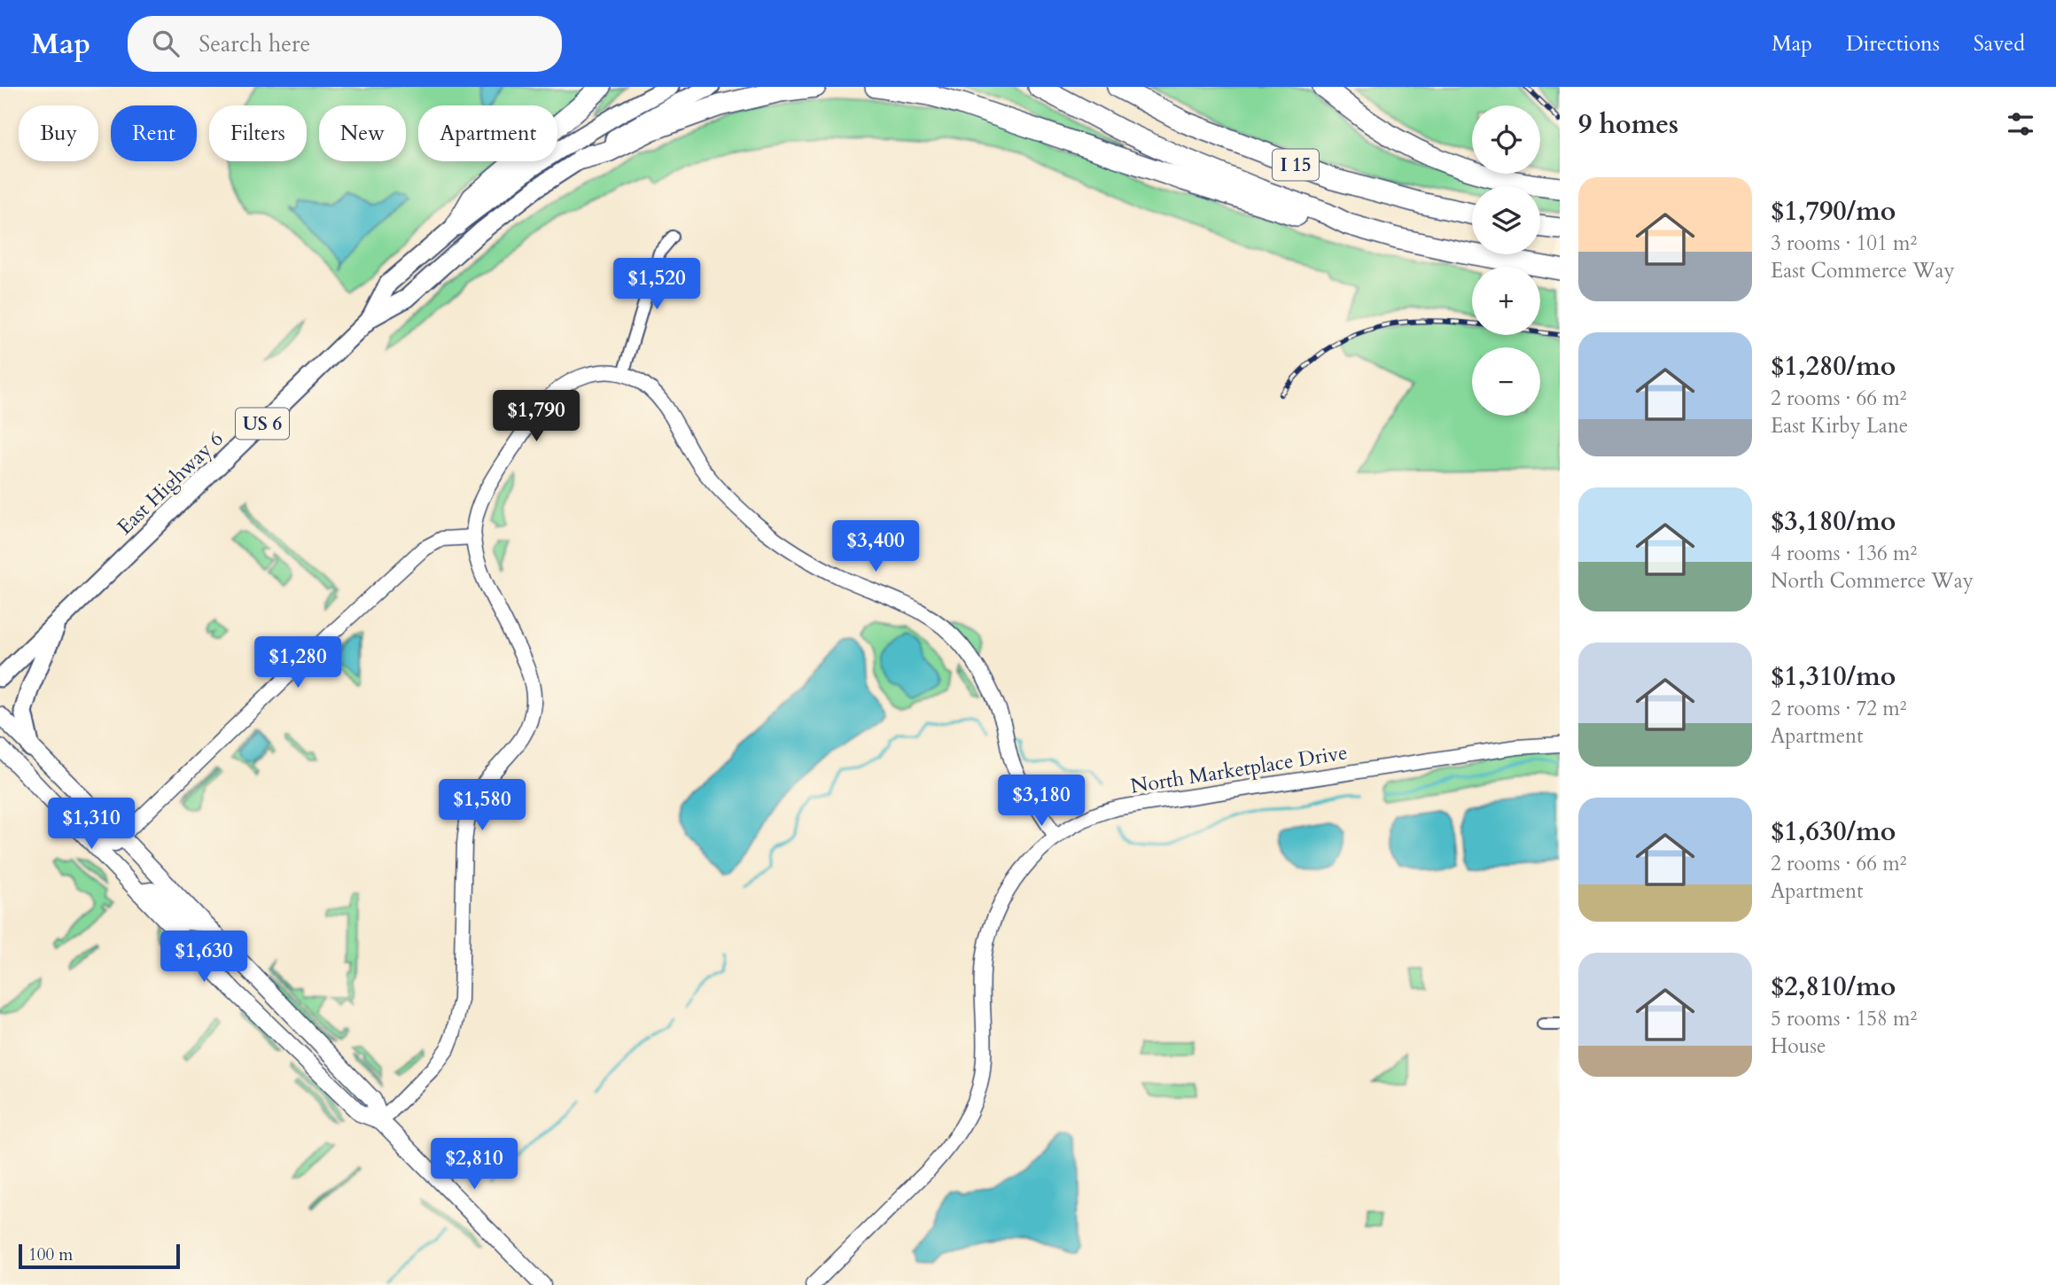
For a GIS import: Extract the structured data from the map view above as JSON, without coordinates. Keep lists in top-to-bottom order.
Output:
{
  "streets": {
    "highway": ["I 15", "US 6", "East Highway 6"],
    "street": ["North Marketplace Drive"]
  },
  "crossings": [
    ["US 6", "East Highway 6"]
  ],
  "scale_bar": "100 m",
  "page": {
    "header": "Map",
    "search": "Search here",
    "nav": ["Map", "Directions", "Saved"],
    "heading": "9 homes",
    "map_buttons": ["+", "−"],
    "chip": [
      "Buy",
      "Rent",
      "Filters",
      "New",
      "Apartment"
    ],
    "list": [
      {
        "name": "$1,790/mo",
        "note": "3 rooms · 101 m² · East Commerce Way"
      },
      {
        "name": "$1,280/mo",
        "note": "2 rooms · 66 m² · East Kirby Lane"
      },
      {
        "name": "$3,180/mo",
        "note": "4 rooms · 136 m² · North Commerce Way"
      },
      {
        "name": "$1,310/mo",
        "note": "2 rooms · 72 m² · Apartment"
      },
      {
        "name": "$1,630/mo",
        "note": "2 rooms · 66 m² · Apartment"
      },
      {
        "name": "$2,810/mo",
        "note": "5 rooms · 158 m² · House"
      }
    ],
    "price": [
      "$1,520",
      "$1,790",
      "$3,400",
      "$1,280",
      "$3,180",
      "$1,580",
      "$1,310",
      "$1,630",
      "$2,810"
    ],
    "scale": "100 m"
  }
}
